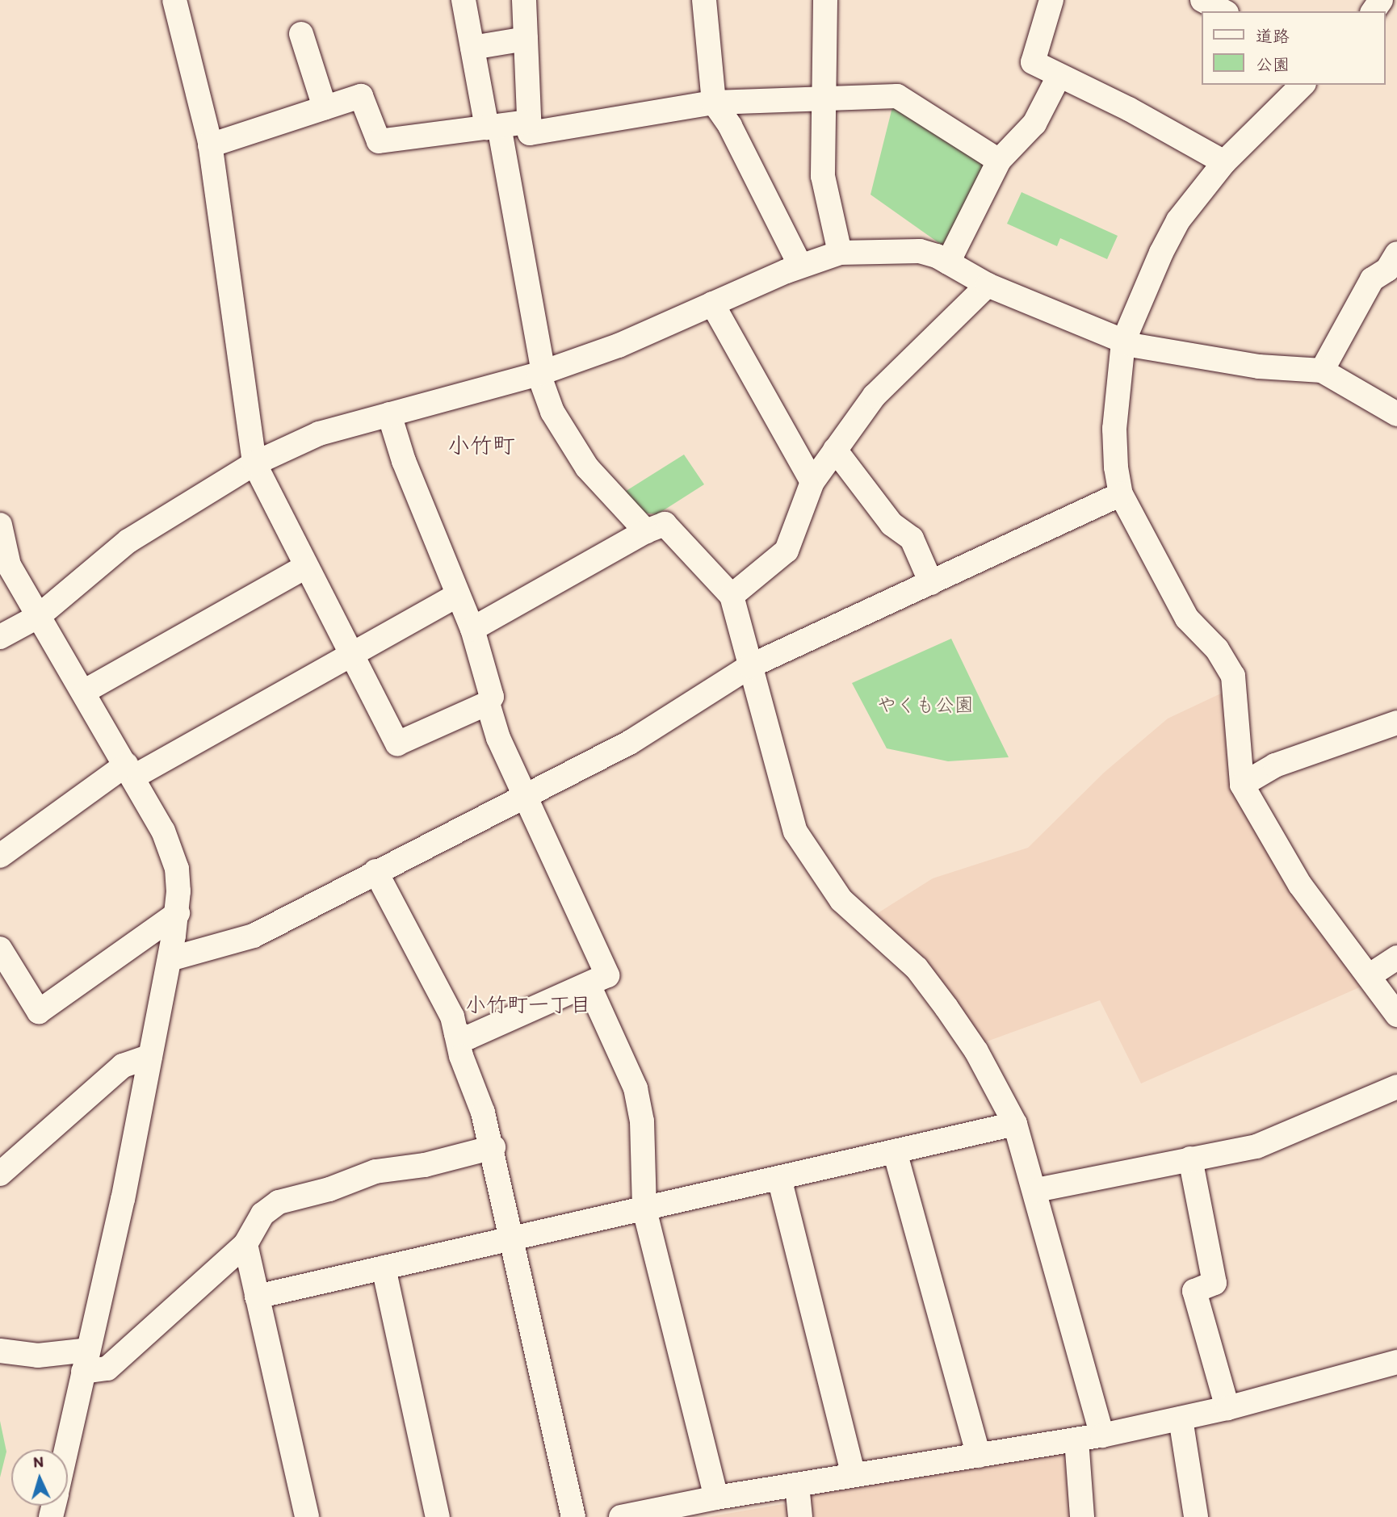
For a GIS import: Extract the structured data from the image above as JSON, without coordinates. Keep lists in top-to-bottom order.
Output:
{
  "districts": ["小竹町", "小竹町一丁目"],
  "parks": ["やくも公園"],
  "legend": ["道路", "公園"],
  "north": "top"
}
